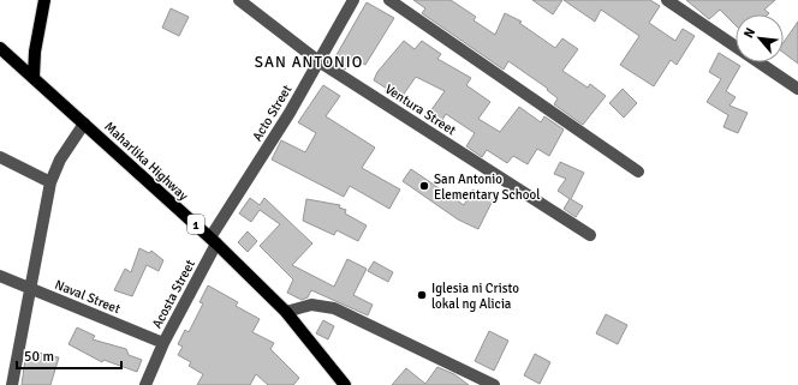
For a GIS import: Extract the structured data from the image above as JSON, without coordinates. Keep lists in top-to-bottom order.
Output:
{
  "streets": {
    "main road": ["Maharlika Highway", "1"],
    "street": [
      "Ventura Street",
      "Acto Street",
      "Acosta Street",
      "Naval Street"
    ]
  },
  "crossings": [
    ["Ventura Street", "Acto Street"],
    ["Acto Street", "Maharlika Highway"],
    ["Acto Street", "Acosta Street"],
    ["Maharlika Highway", "Acosta Street"],
    ["Acosta Street", "Naval Street"]
  ],
  "districts": ["SAN ANTONIO"],
  "places": ["San Antonio Elementary School", "Iglesia ni Cristo lokal ng Alicia"],
  "scale_bar": "50 m",
  "north": "top left"
}
